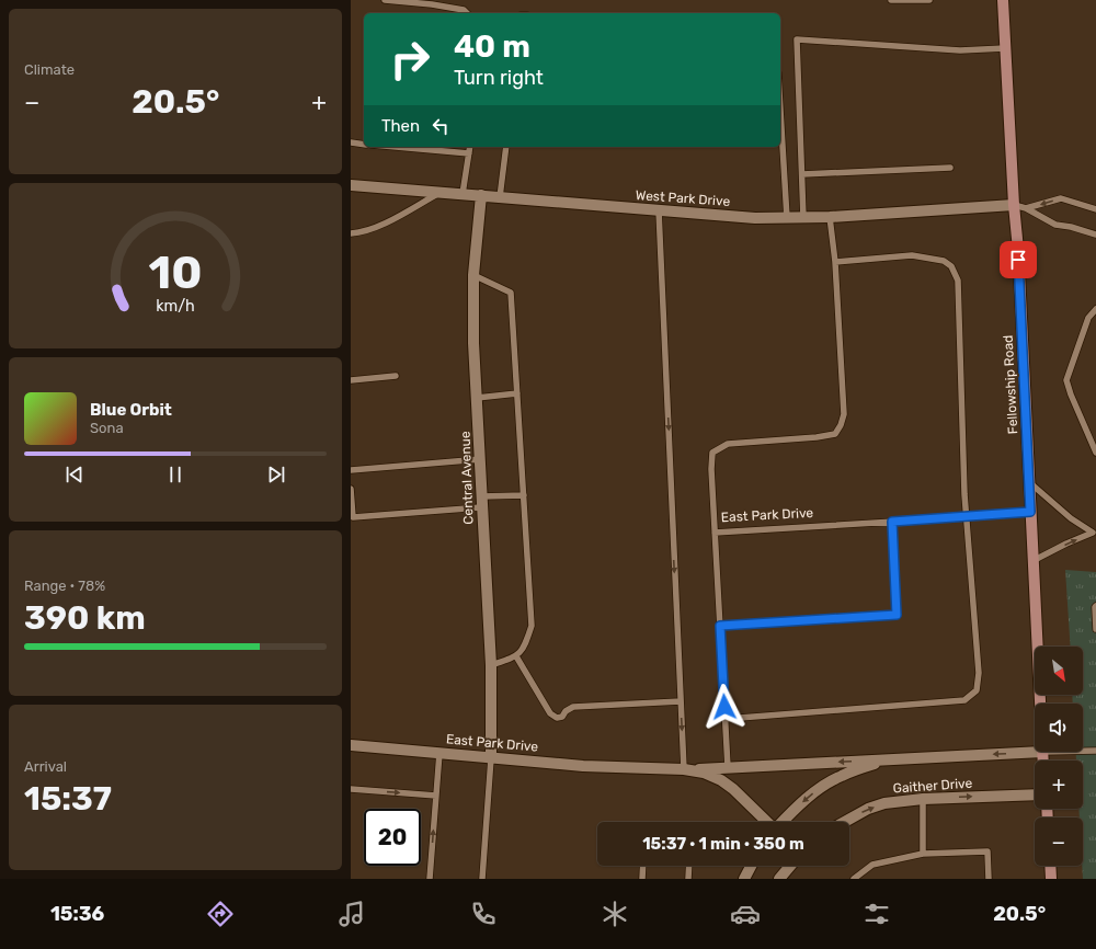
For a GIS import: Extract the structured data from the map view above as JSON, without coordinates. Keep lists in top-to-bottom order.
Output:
{
  "streets": {
    "street": [
      "West Park Drive",
      "Fellowship Road",
      "Central Avenue",
      "East Park Drive",
      "Gaither Drive"
    ]
  },
  "crossings": [
    ["West Park Drive", "Fellowship Road"],
    ["West Park Drive", "Central Avenue"],
    ["Fellowship Road", "East Park Drive"],
    ["Central Avenue", "East Park Drive"]
  ],
  "north": "bottom right",
  "page": {
    "tile": [
      "Climate",
      ["Range · 78%", "390 km"],
      ["Arrival", "15:37"]
    ],
    "turn": ["40 m", "Turn right"],
    "heat": ["−", "20.5°", "+"],
    "then": "Then",
    "song": ["Blue Orbit", "Sona"],
    "map_buttons": ["+", "−"],
    "limit": "20",
    "trip": "15:37 · 1 min · 350 m",
    "tabs": ["15:36", "20.5°"],
    "gauge": ["10", "km/h"]
  }
}
